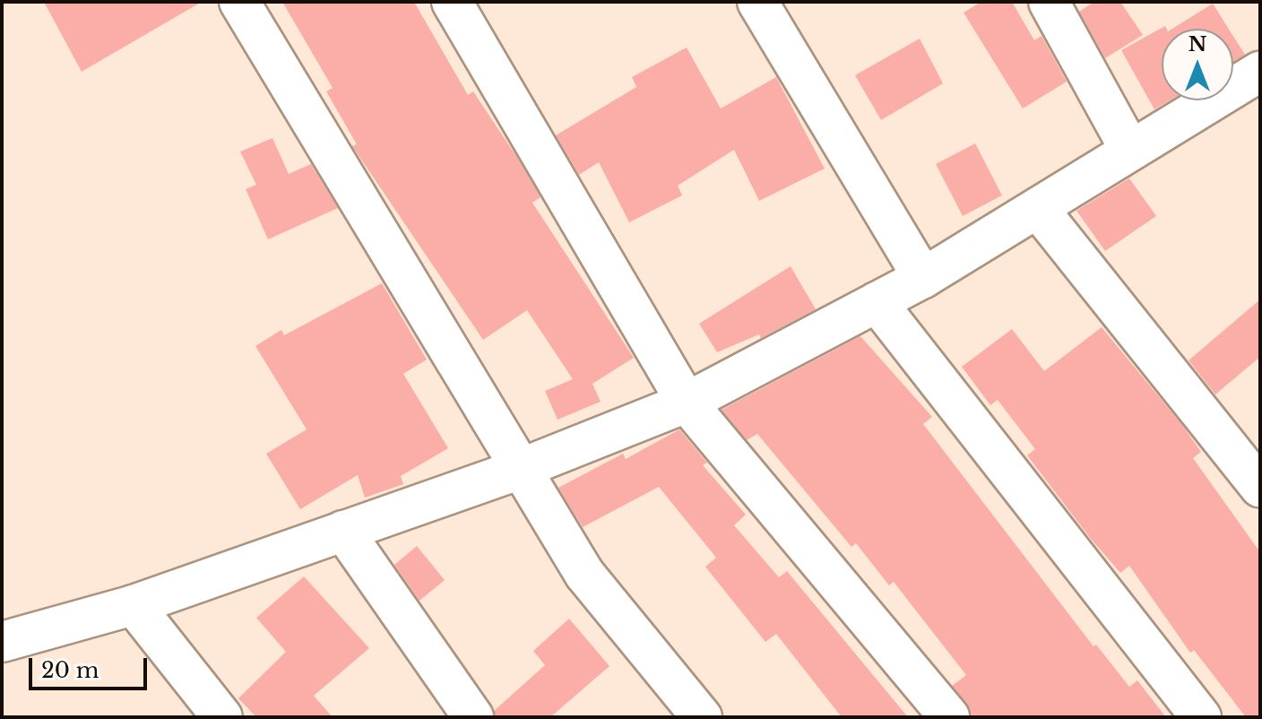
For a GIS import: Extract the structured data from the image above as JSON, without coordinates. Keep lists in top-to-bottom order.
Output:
{
  "scale_bar": "20 m",
  "north": "top"
}
